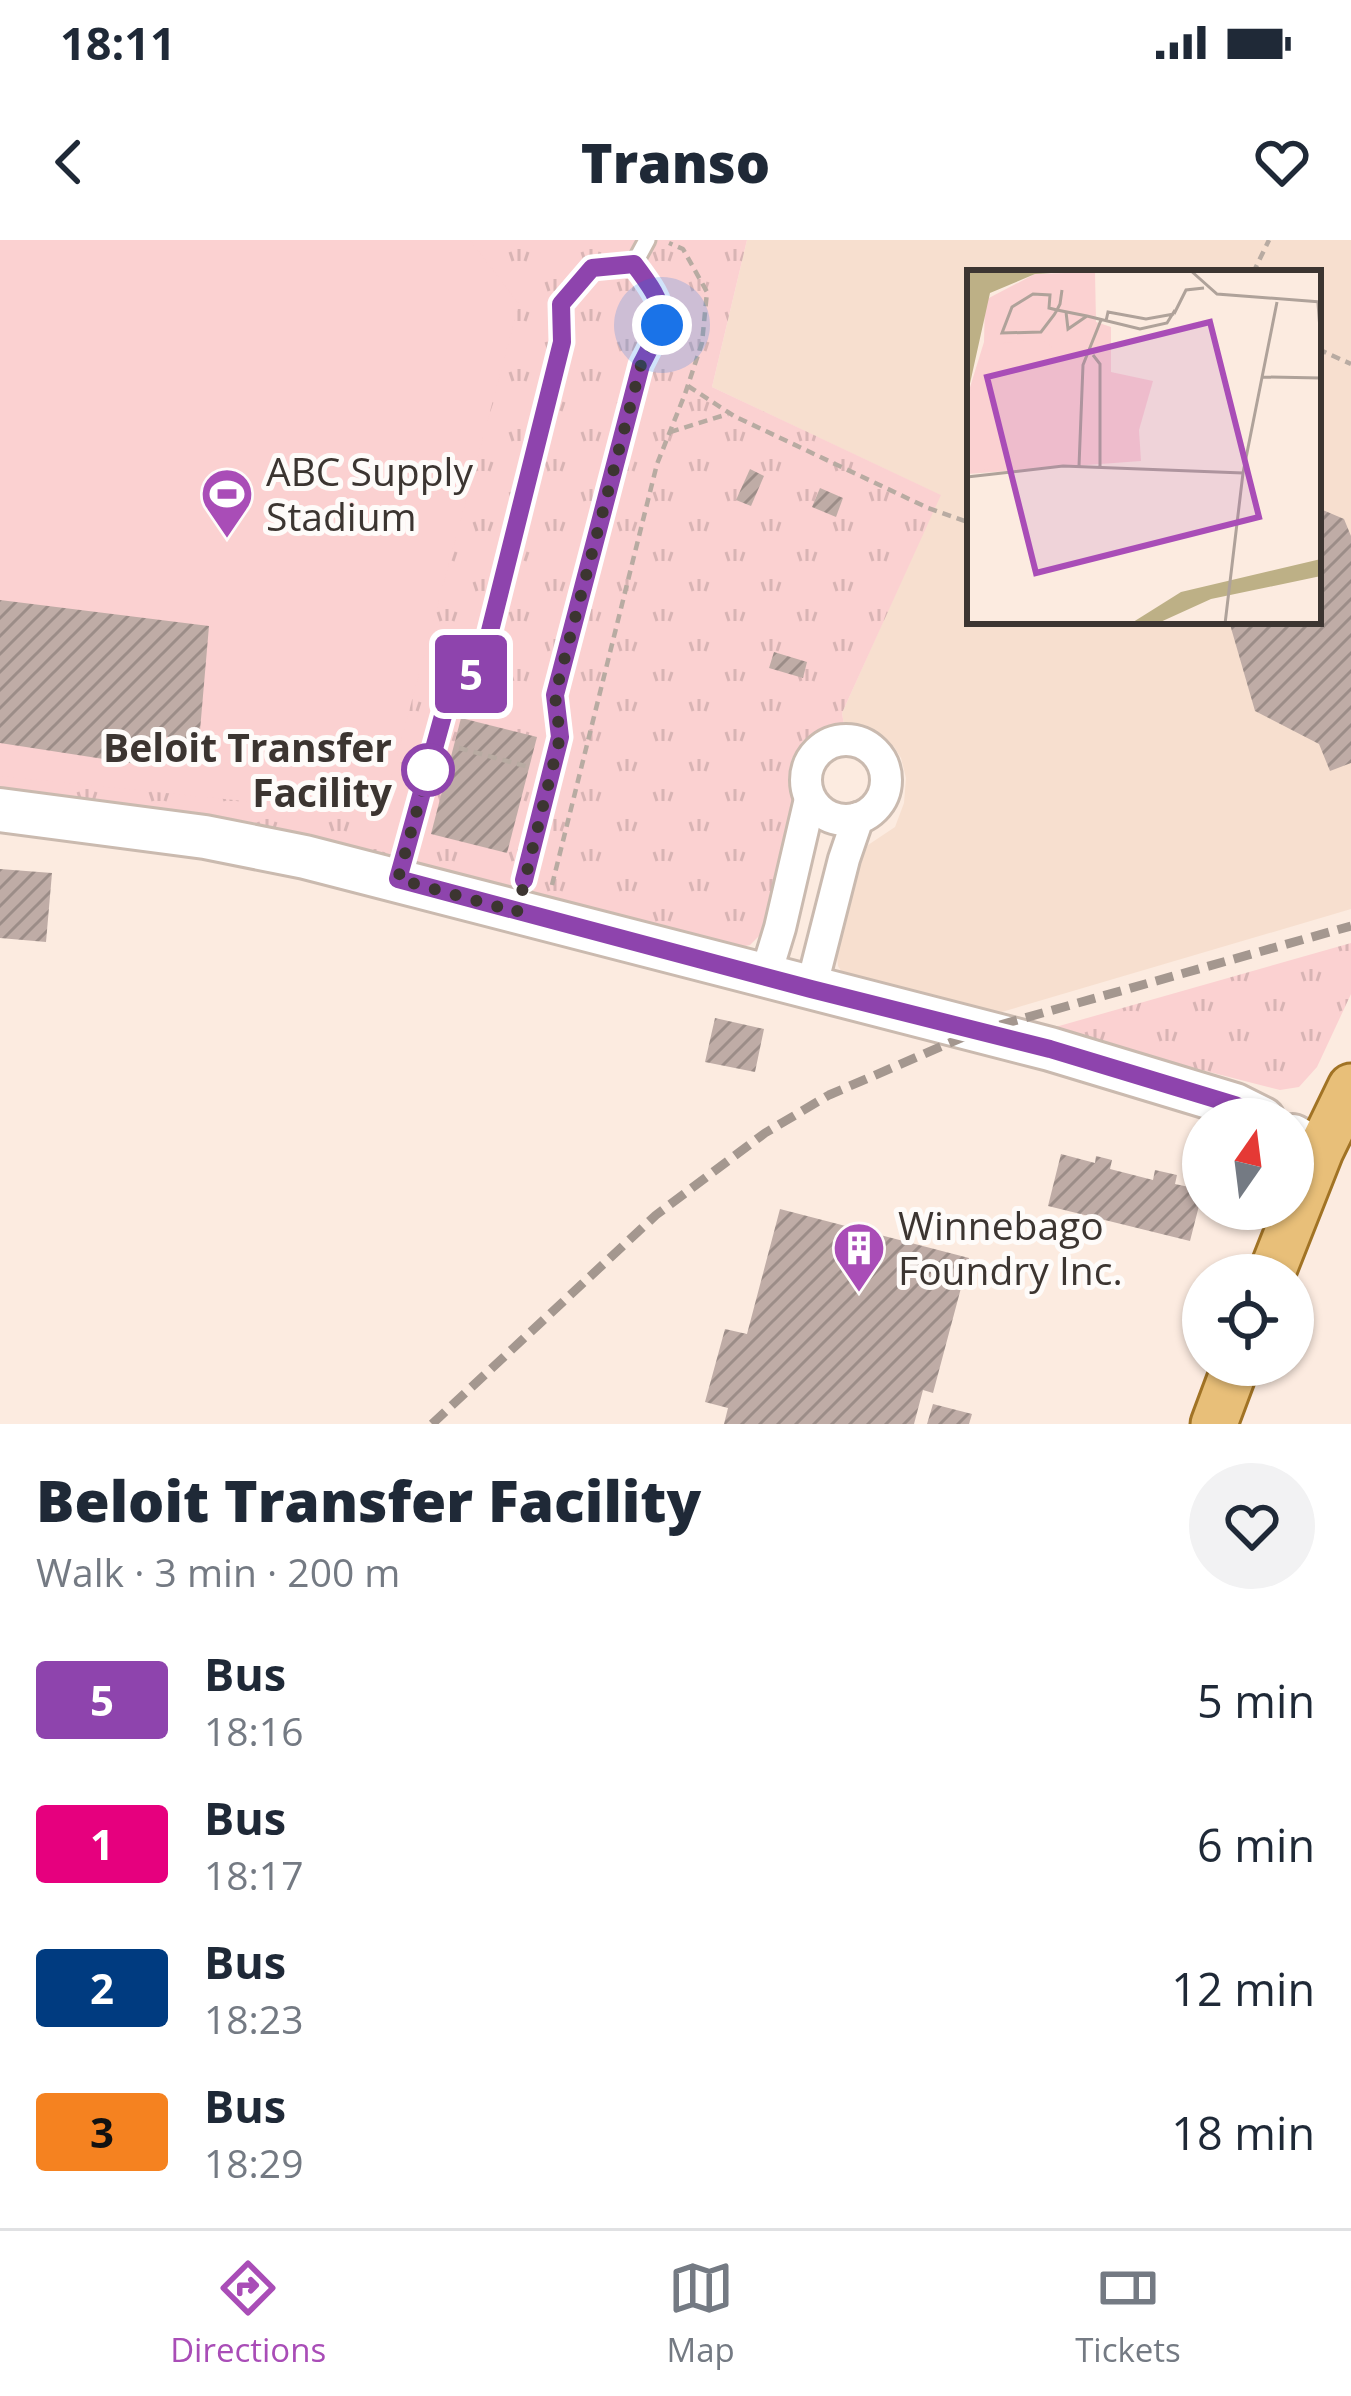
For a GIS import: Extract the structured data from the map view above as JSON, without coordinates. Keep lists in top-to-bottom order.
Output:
{
  "places": {
    "sports": ["ABC Supply Stadium"],
    "other": ["Beloit Transfer Facility"],
    "building": ["Winnebago Foundry Inc."]
  },
  "lines": ["bus line 5"],
  "north": "top",
  "page": {
    "status": "18:11",
    "header": "Transo",
    "on_map": "5",
    "heading": ["Beloit Transfer Facility", "Walk · 3 min · 200 m"],
    "list": [
      {
        "mark": "5",
        "name": "Bus",
        "note": "18:16",
        "value": "5 min"
      },
      {
        "mark": "1",
        "name": "Bus",
        "note": "18:17",
        "value": "6 min"
      },
      {
        "mark": "2",
        "name": "Bus",
        "note": "18:23",
        "value": "12 min"
      },
      {
        "mark": "3",
        "name": "Bus",
        "note": "18:29",
        "value": "18 min"
      }
    ],
    "tabs": ["Directions", "Map", "Tickets"]
  }
}
